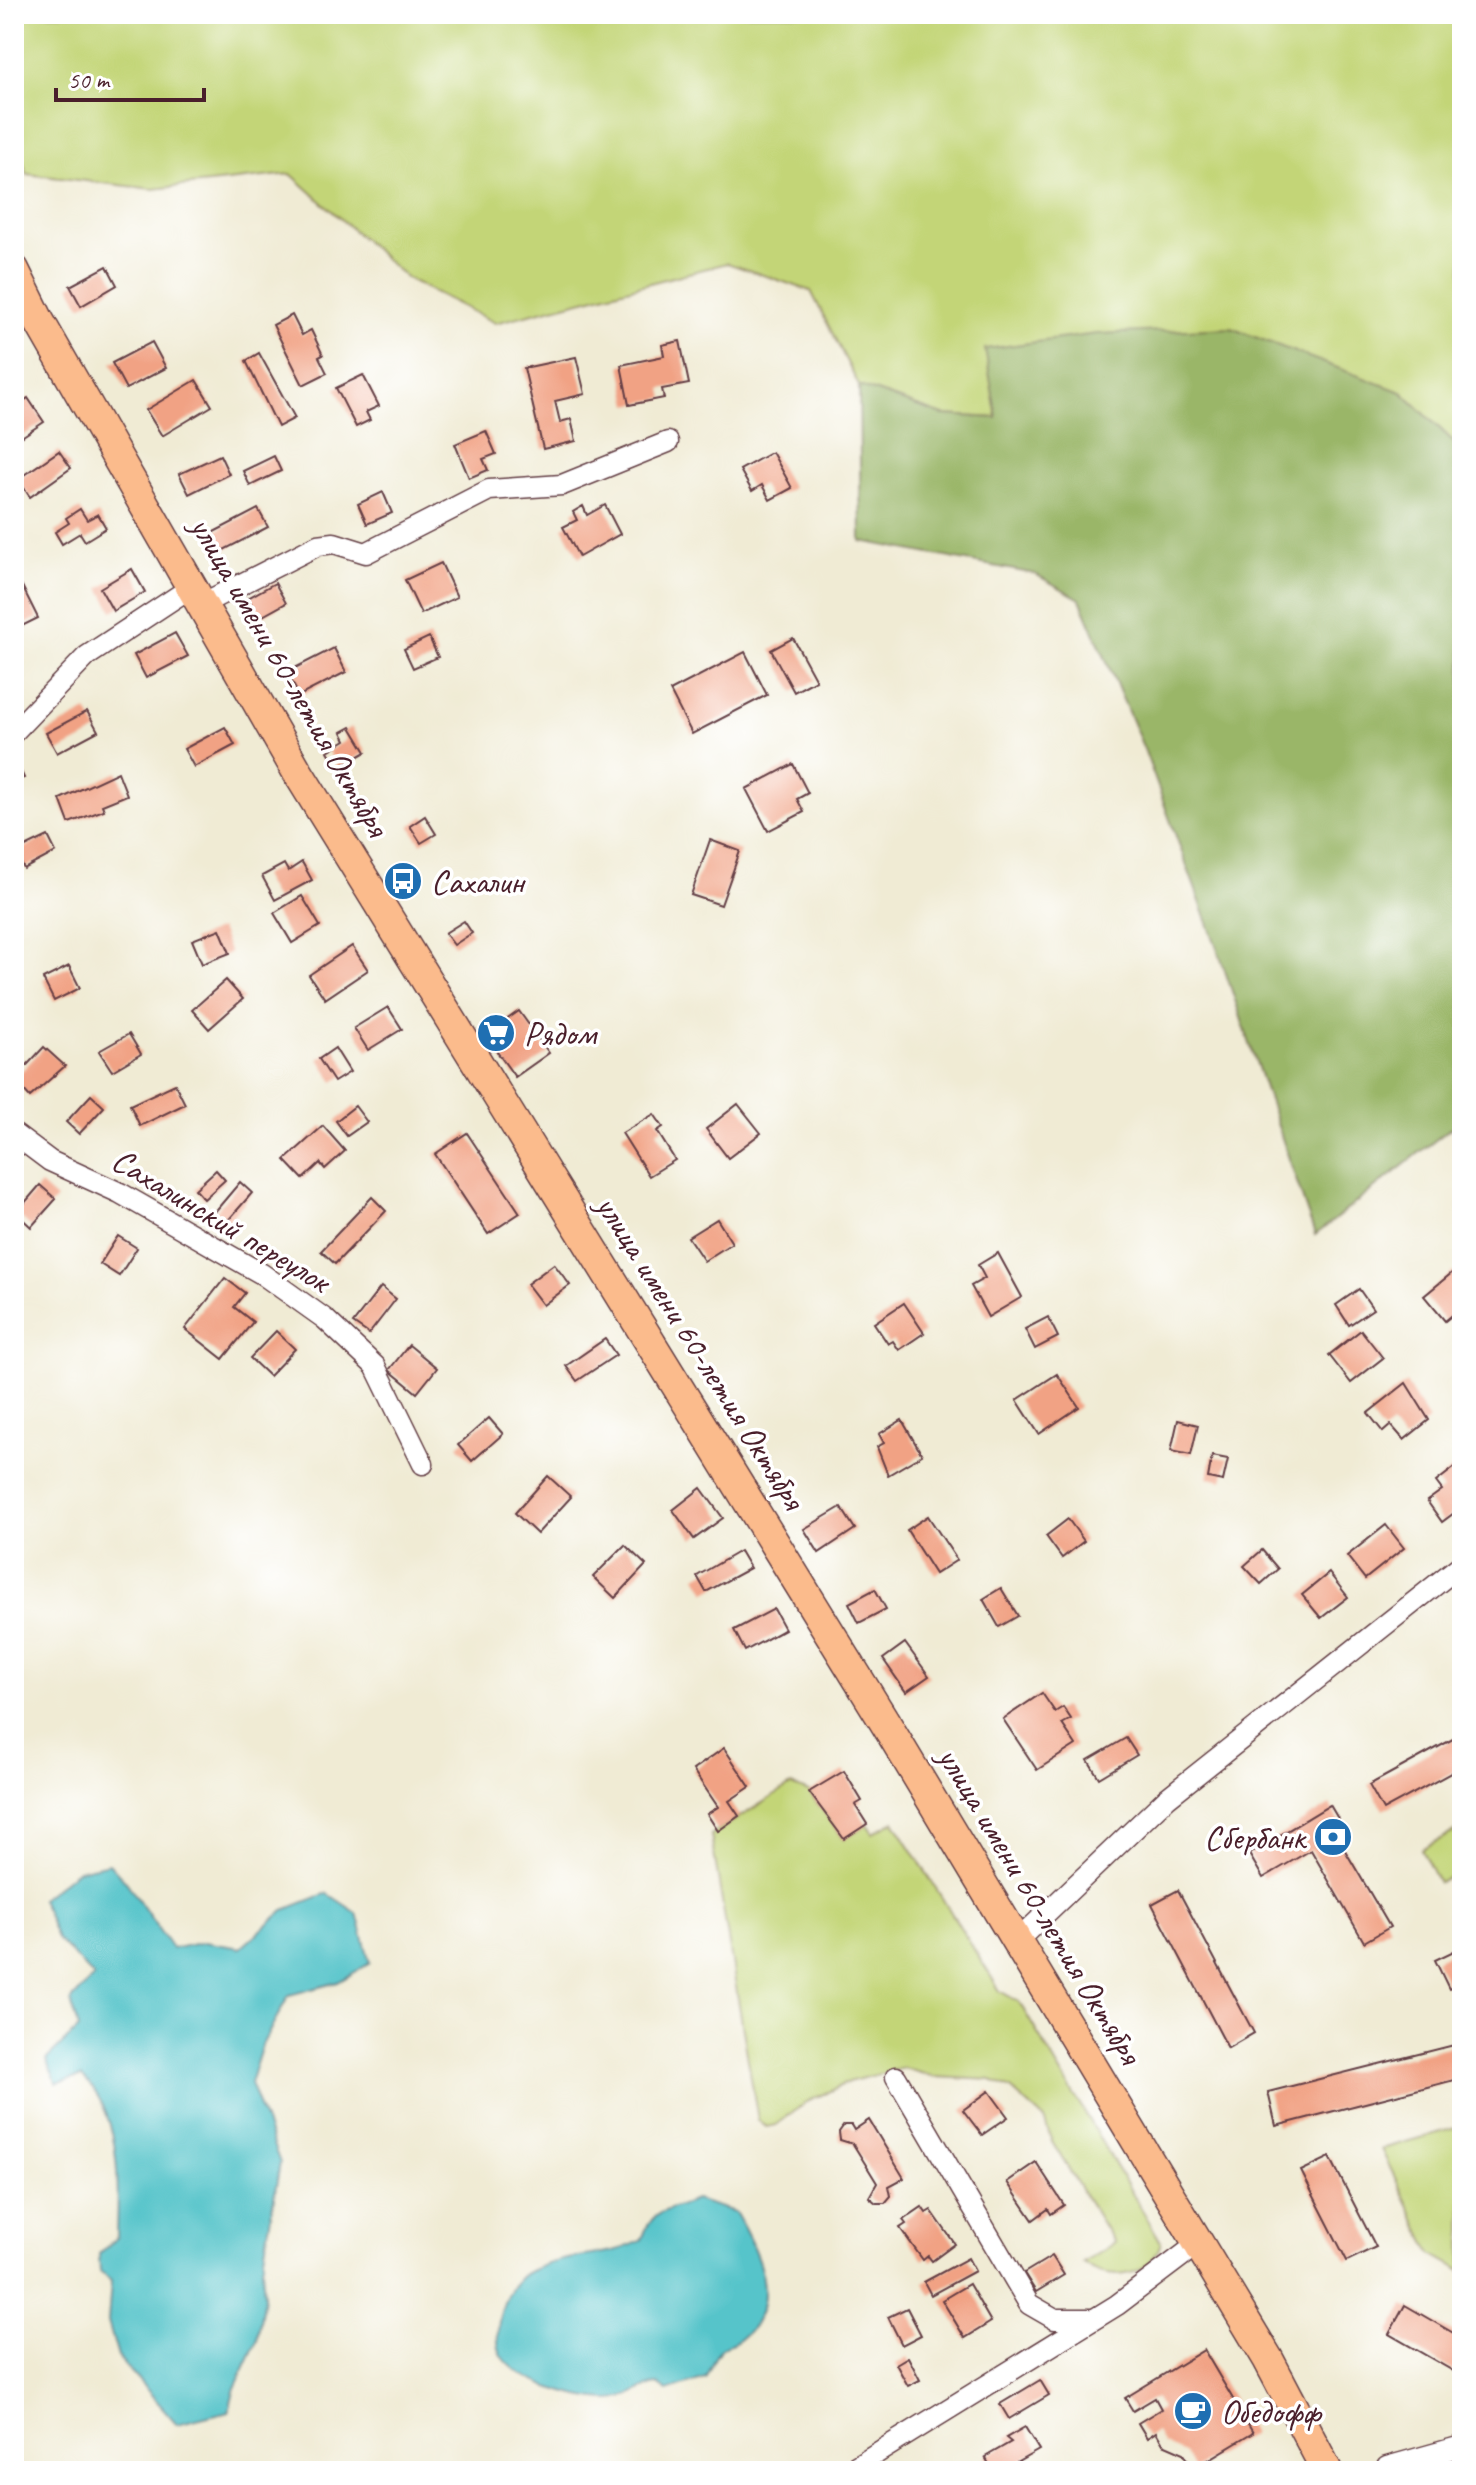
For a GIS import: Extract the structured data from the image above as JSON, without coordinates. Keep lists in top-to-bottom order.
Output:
{
  "streets": {
    "main road": ["улица имени 60-летия Октября"],
    "street": ["Сахалинский переулок"]
  },
  "places": {
    "bus stop": ["Сахалин"],
    "supermarket": ["Рядом"],
    "bank": ["Сбербанк"],
    "cafe": ["Обедофф"]
  },
  "scale_bar": "50 m"
}
